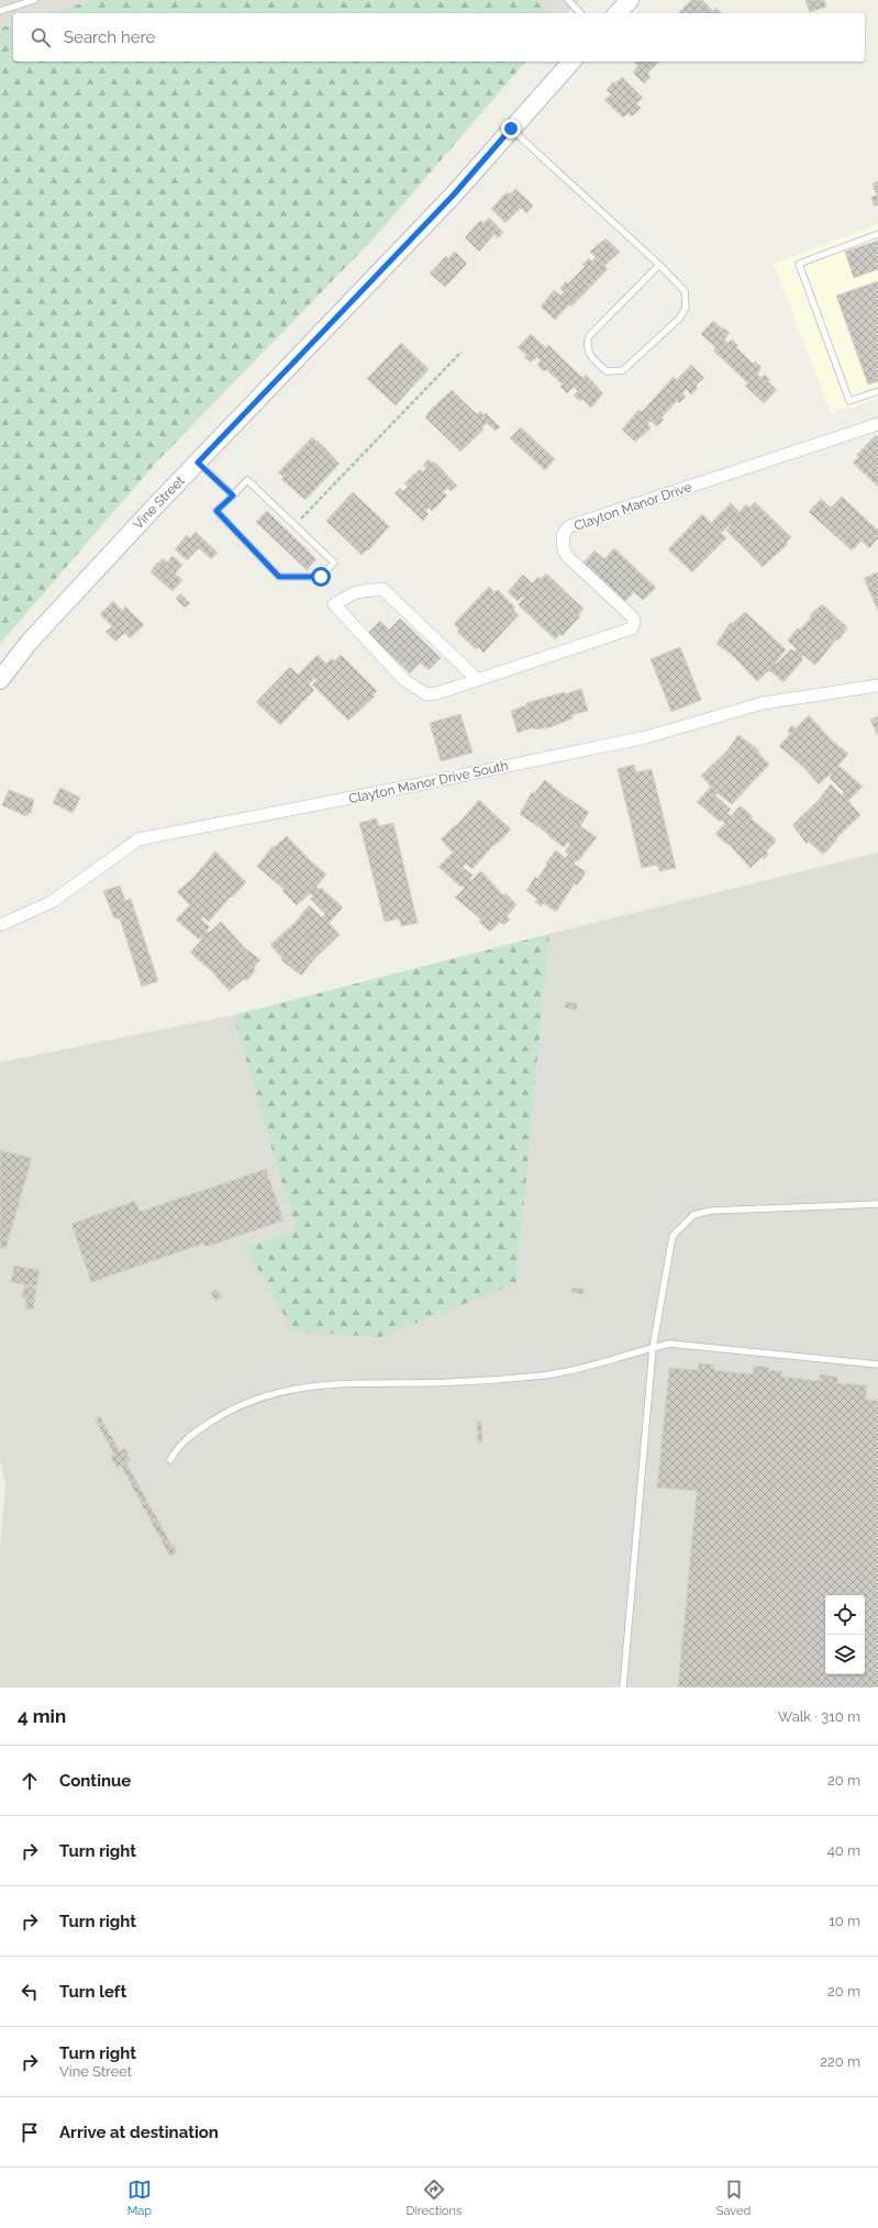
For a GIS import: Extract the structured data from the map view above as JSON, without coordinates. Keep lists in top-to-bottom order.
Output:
{
  "streets": {
    "street": ["Vine Street", "Clayton Manor Drive", "Clayton Manor Drive South"]
  },
  "page": {
    "search": "Search here",
    "heading": ["4 min", "Walk · 310 m"],
    "list": [
      ["Continue", "20 m"],
      ["Turn right", "40 m"],
      ["Turn right", "10 m"],
      ["Turn left", "20 m"],
      ["Turn right", "Vine Street", "220 m"],
      "Arrive at destination"
    ],
    "nav": ["Map", "Directions", "Saved"]
  }
}
